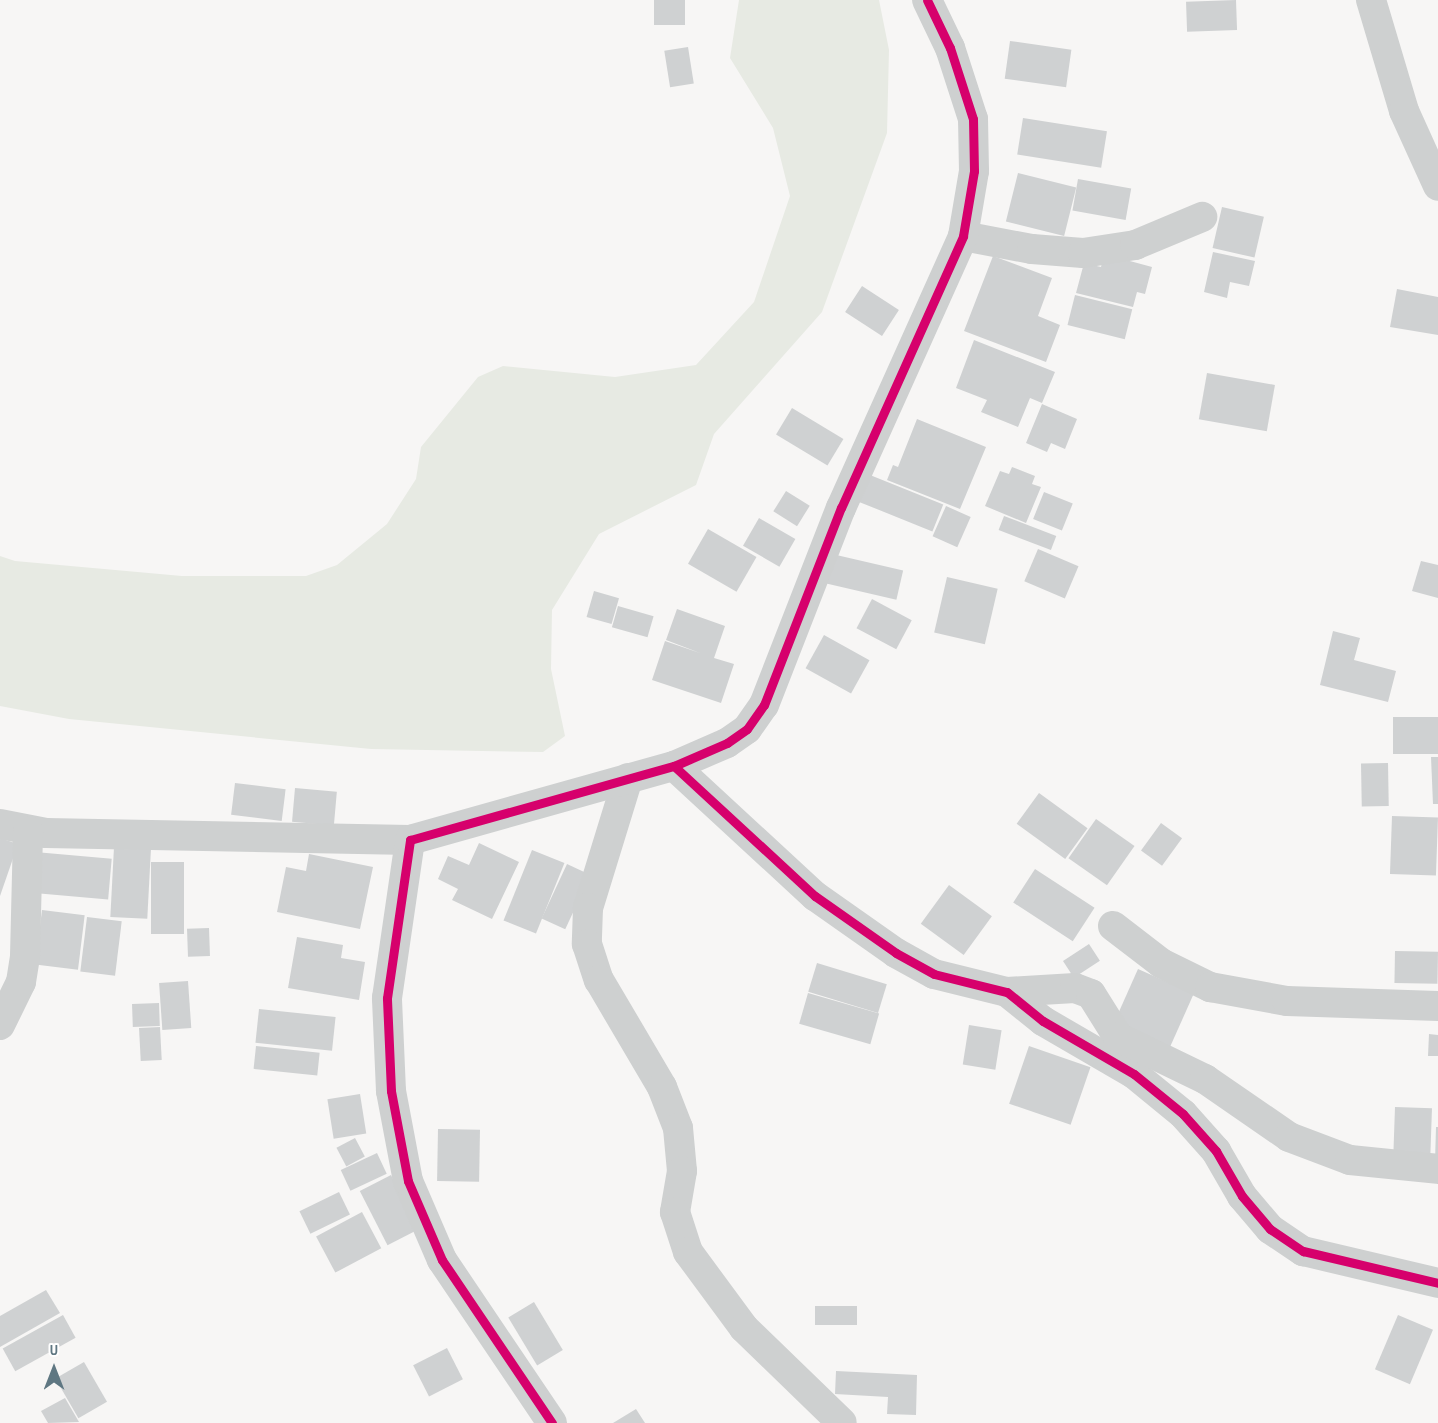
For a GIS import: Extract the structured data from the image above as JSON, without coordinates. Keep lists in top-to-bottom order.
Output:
{
  "north": "top"
}
